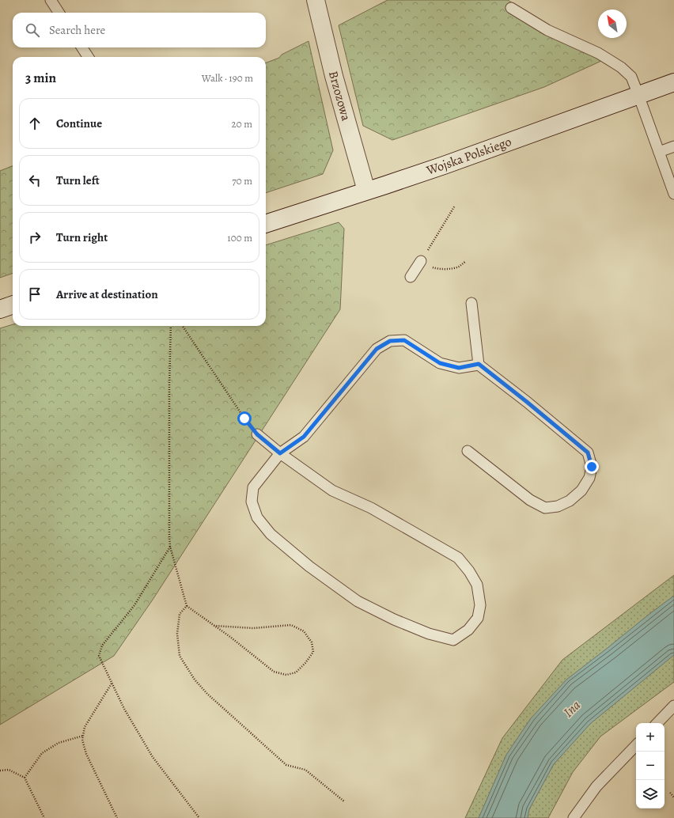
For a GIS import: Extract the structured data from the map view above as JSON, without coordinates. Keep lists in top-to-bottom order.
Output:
{
  "streets": {
    "street": ["Brzozowa", "Wojska Polskiego"]
  },
  "crossings": [
    ["Brzozowa", "Wojska Polskiego"]
  ],
  "water": ["Ina"],
  "north": "top left",
  "page": {
    "search": "Search here",
    "heading": ["3 min", "Walk · 190 m"],
    "list": [
      ["Continue", "20 m"],
      ["Turn left", "70 m"],
      ["Turn right", "100 m"],
      "Arrive at destination"
    ],
    "map_buttons": ["+", "−"]
  }
}
